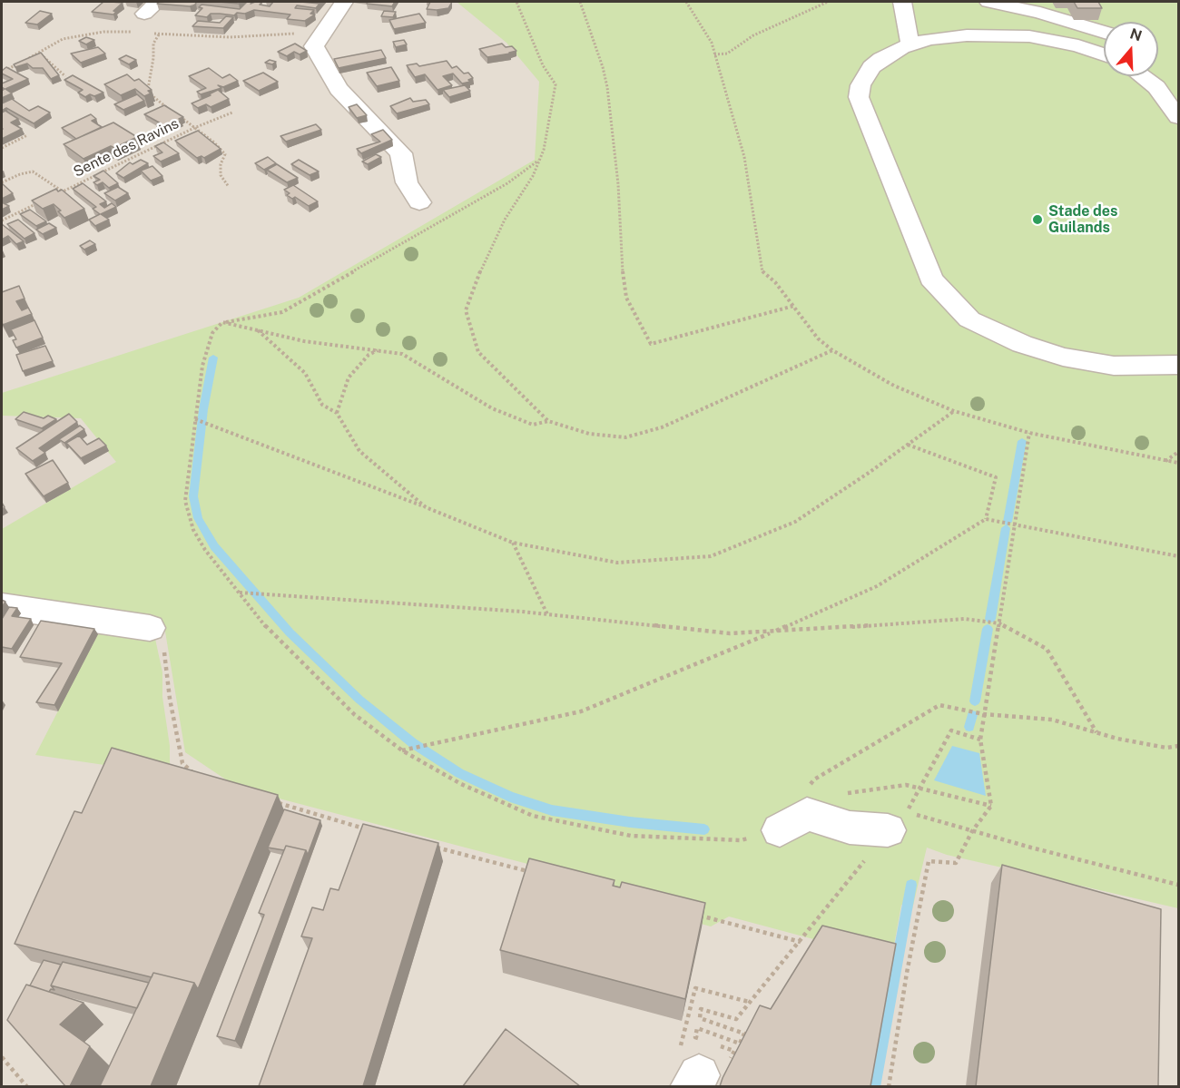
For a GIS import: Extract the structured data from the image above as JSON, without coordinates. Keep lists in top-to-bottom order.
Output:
{
  "streets": {
    "path": ["Sente des Ravins"]
  },
  "places": ["Stade des Guilands"],
  "north": "top"
}
